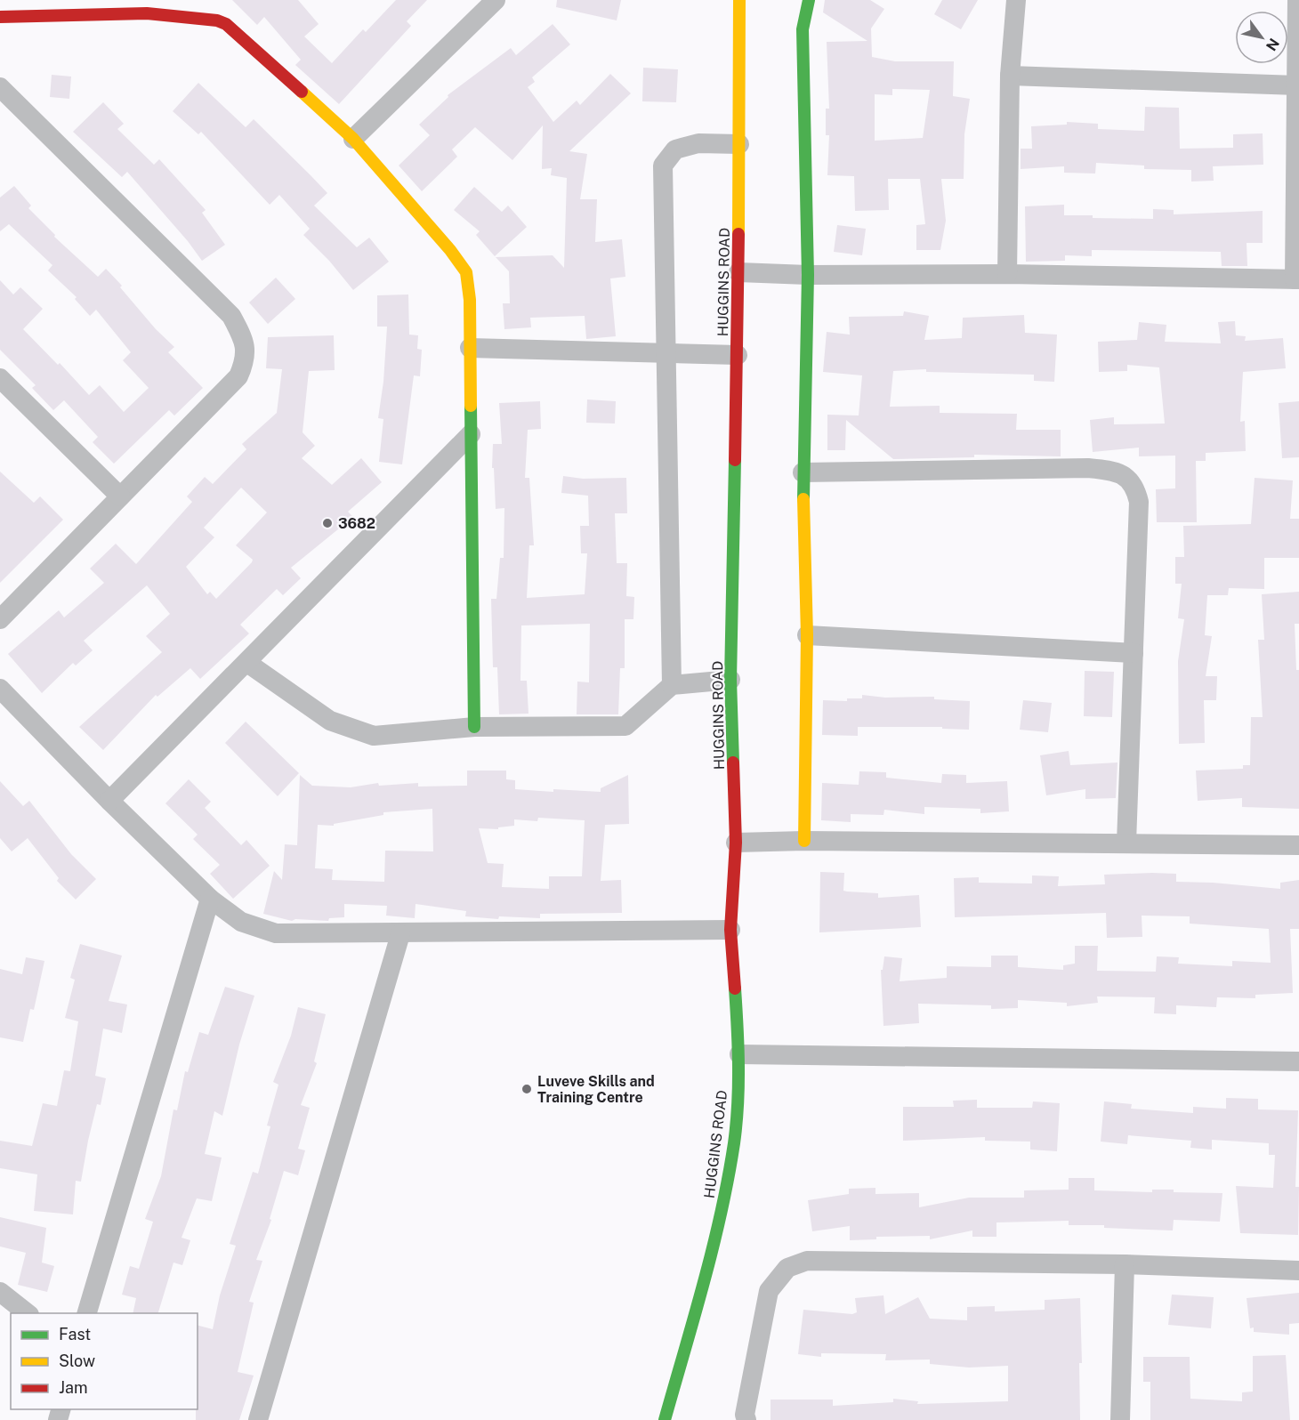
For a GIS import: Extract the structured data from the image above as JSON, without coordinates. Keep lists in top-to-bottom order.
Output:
{
  "streets": {
    "street": ["HUGGINS ROAD"]
  },
  "places": ["3682", "Luveve Skills and Training Centre"],
  "legend": ["Fast", "Slow", "Jam"],
  "north": "bottom right"
}
